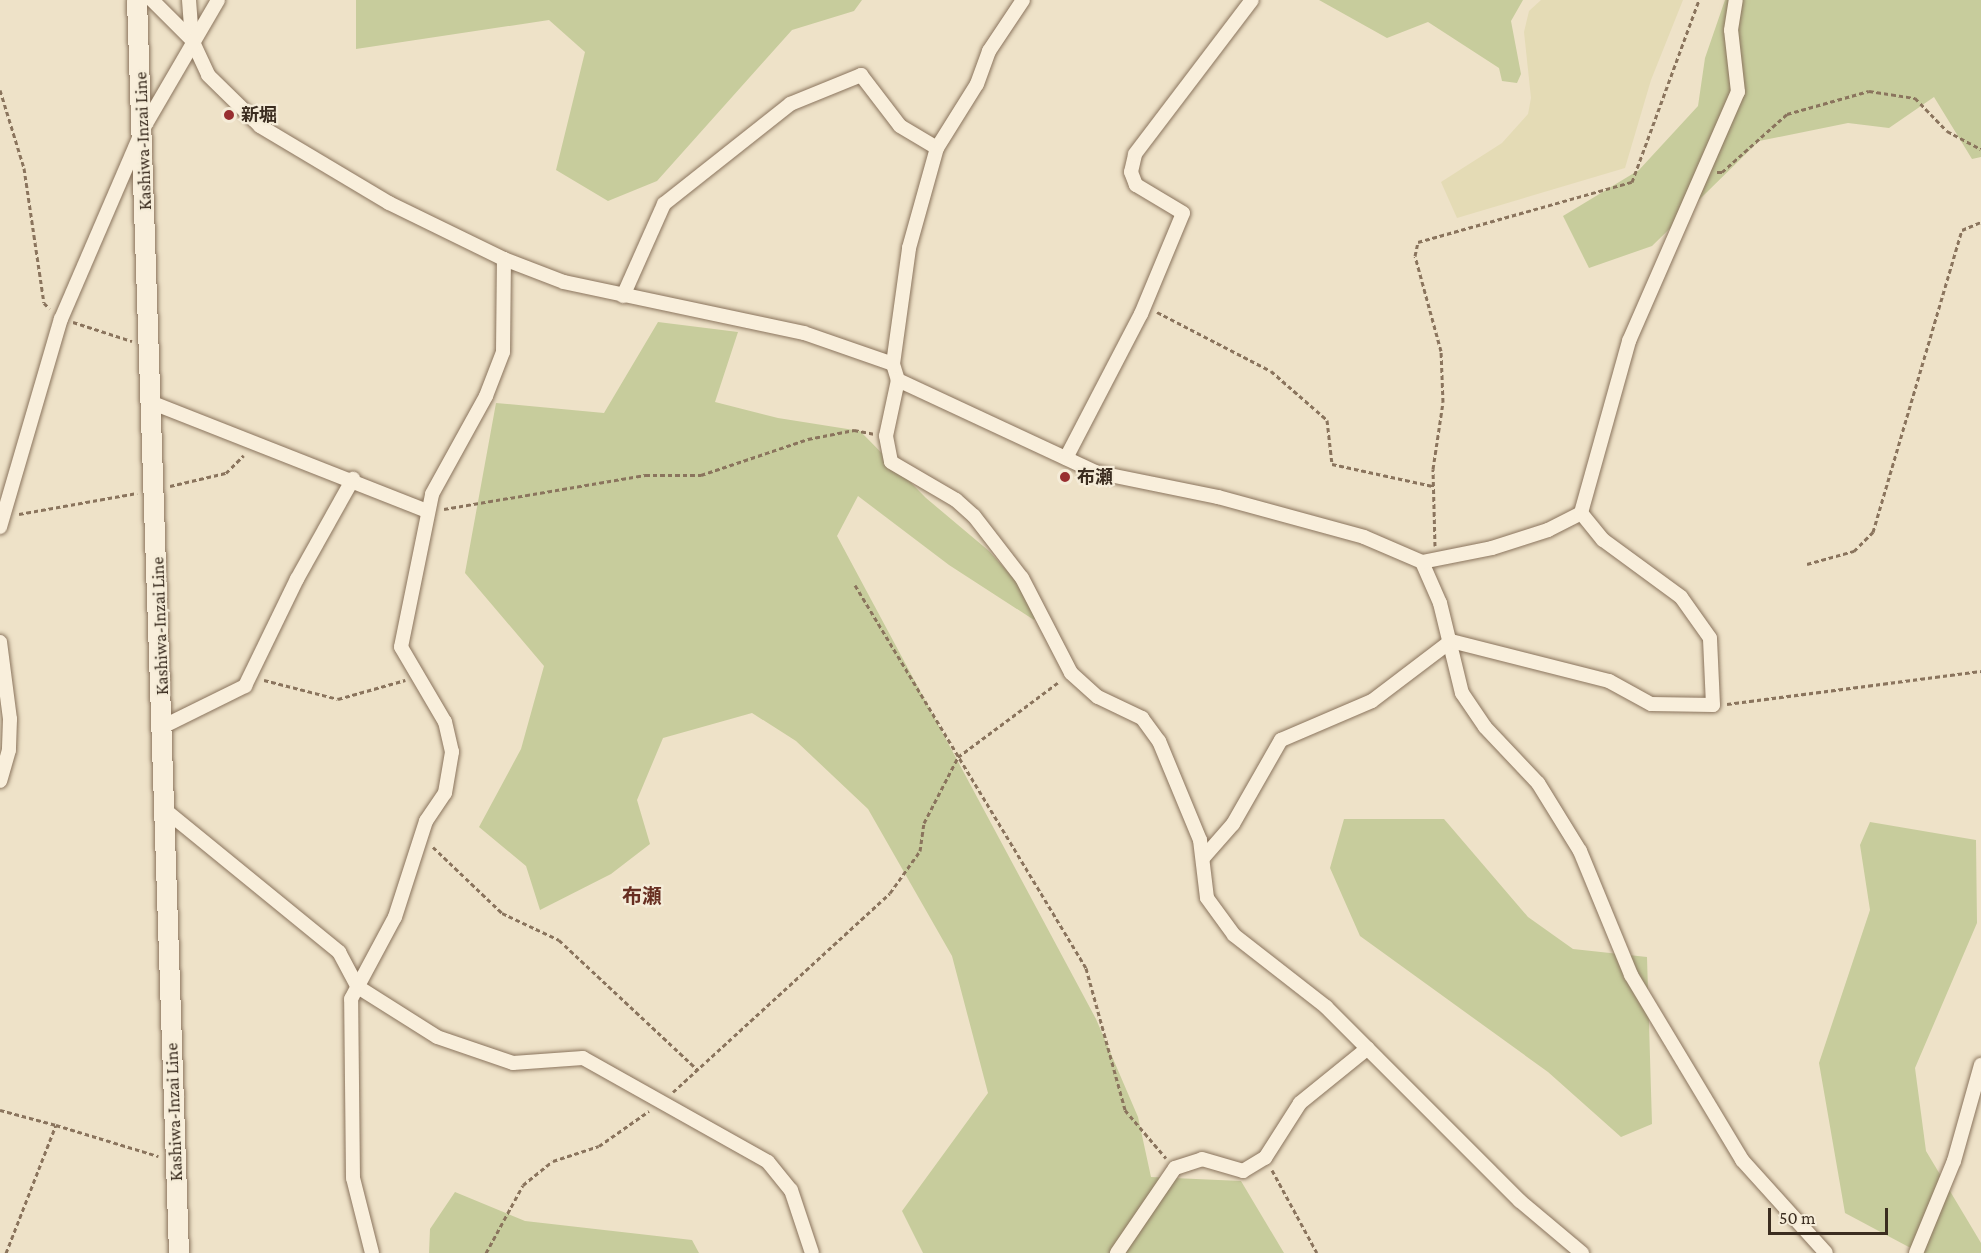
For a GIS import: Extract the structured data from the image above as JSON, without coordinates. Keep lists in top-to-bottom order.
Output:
{
  "streets": {
    "main road": ["Kashiwa-Inzai Line"]
  },
  "districts": ["布瀬"],
  "places": ["新堀", "布瀬"],
  "scale_bar": "50 m"
}
